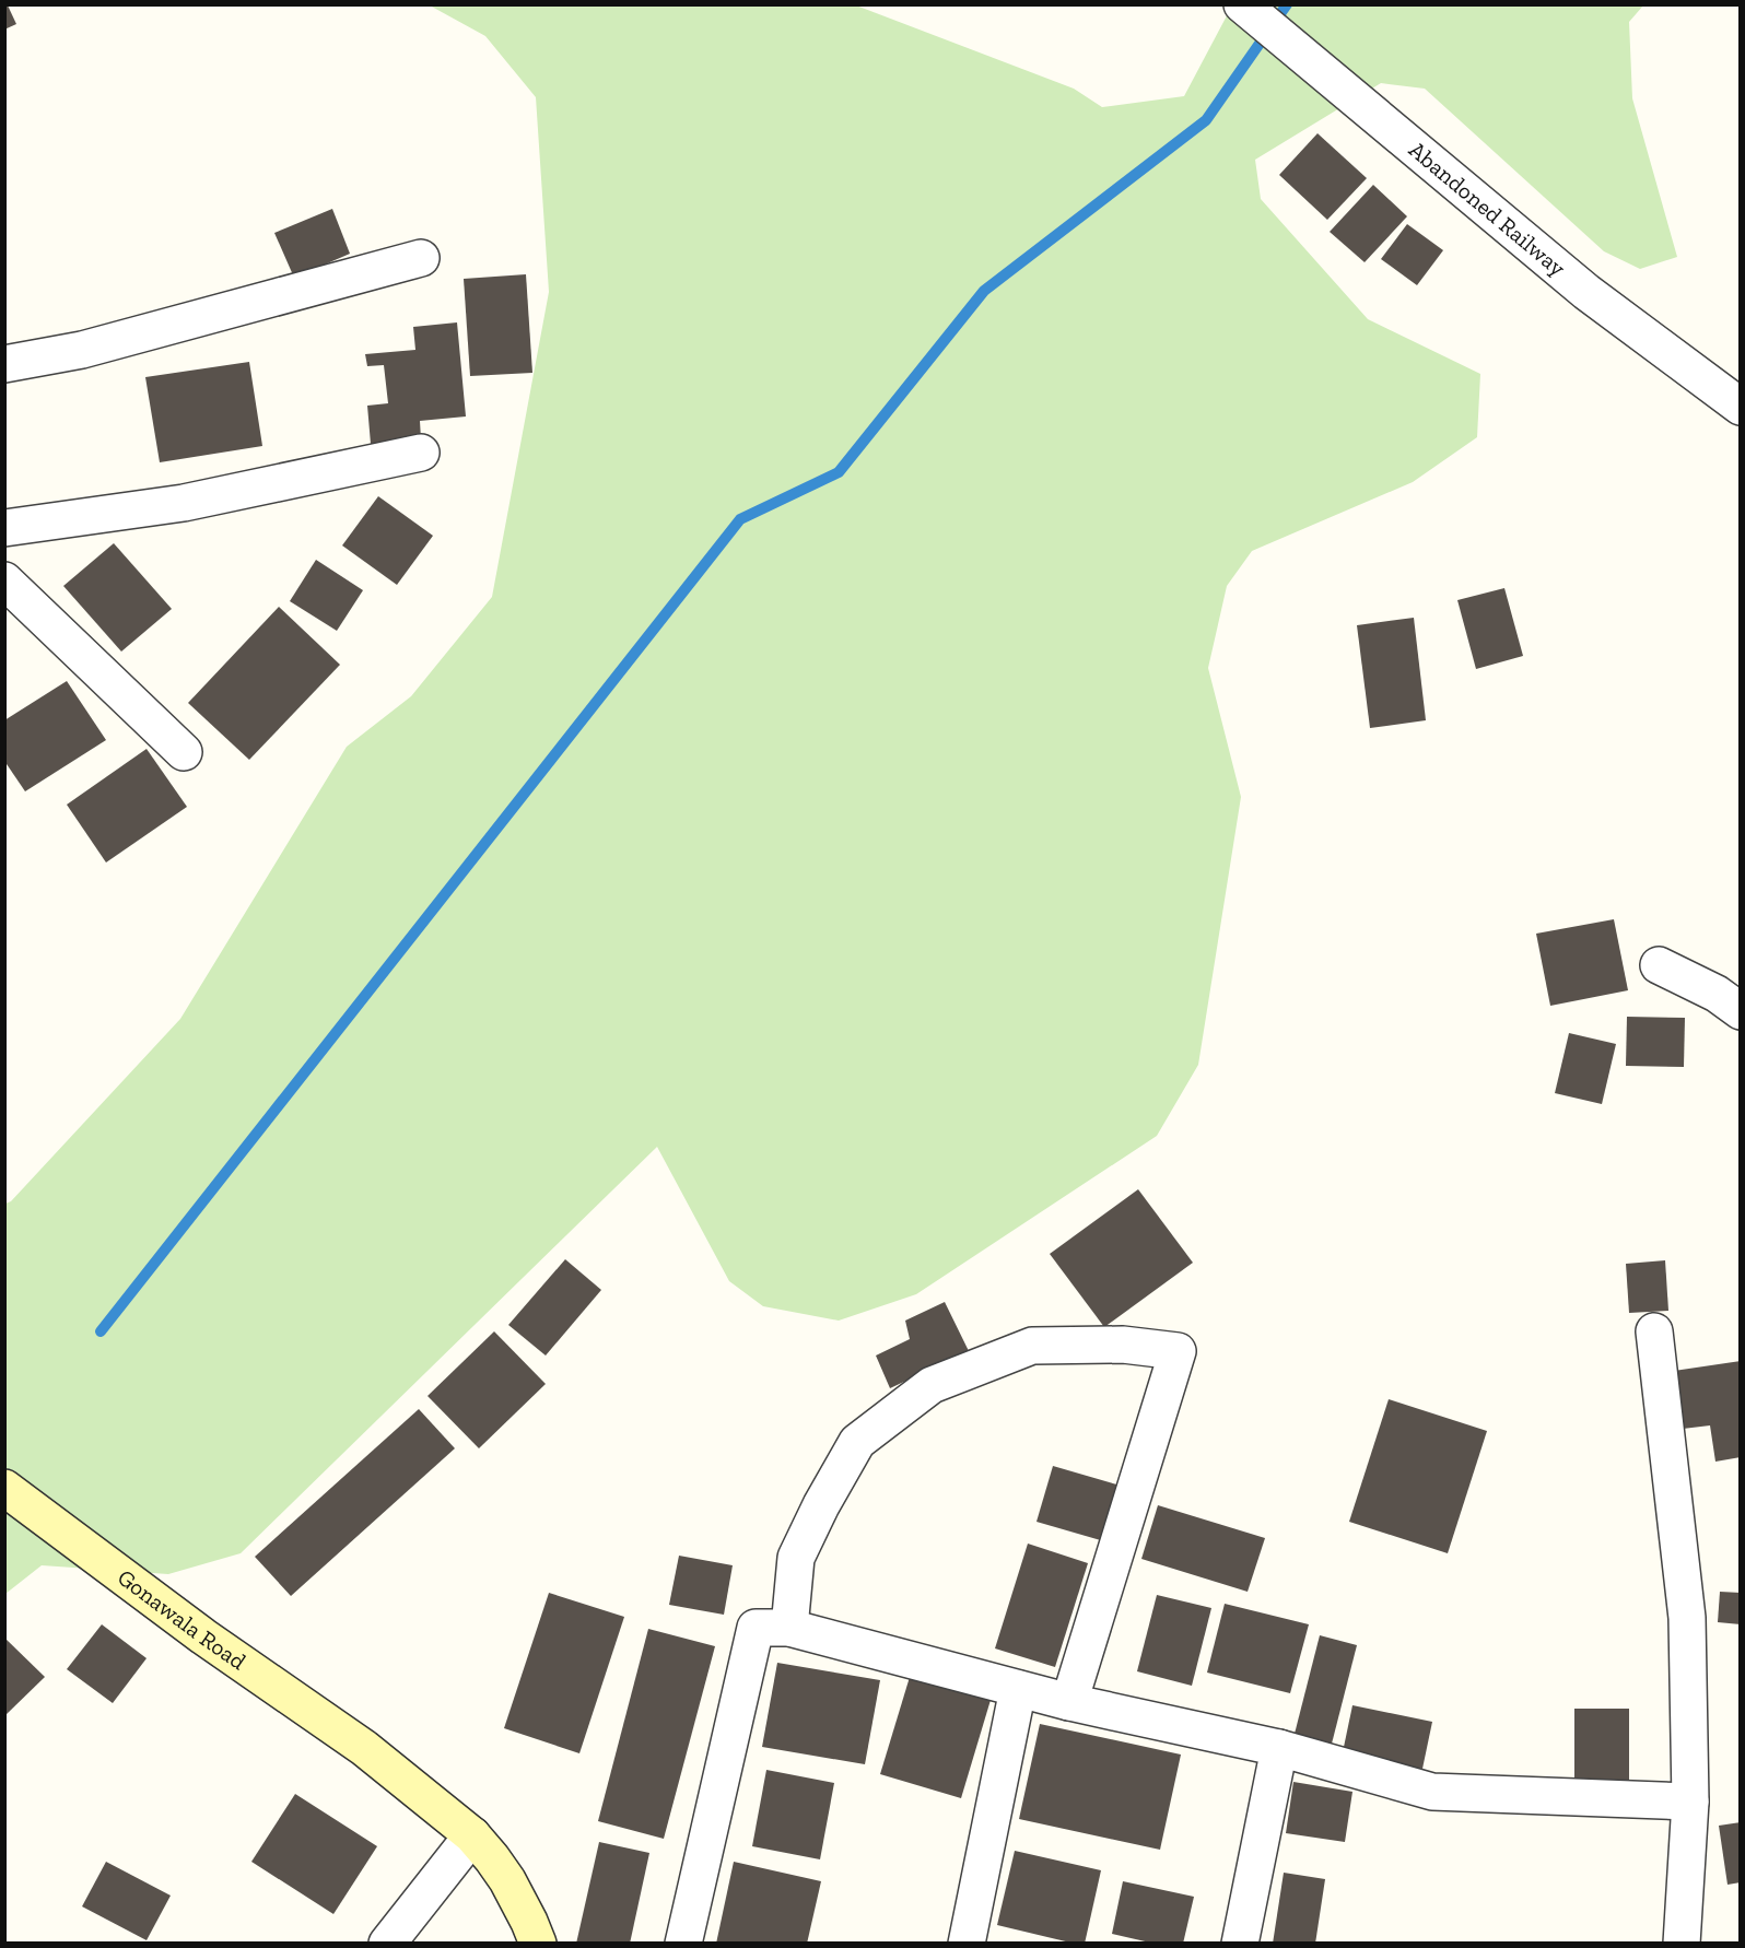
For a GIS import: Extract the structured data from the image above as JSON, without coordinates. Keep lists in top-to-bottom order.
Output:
{
  "streets": {
    "street": ["Abandoned Railway", "Gonawala Road"]
  }
}
